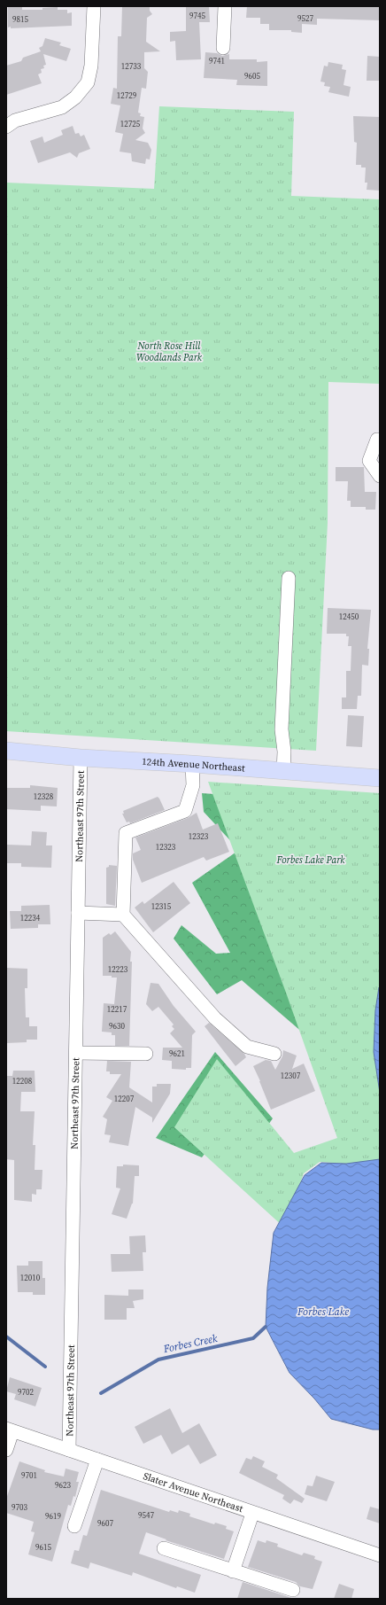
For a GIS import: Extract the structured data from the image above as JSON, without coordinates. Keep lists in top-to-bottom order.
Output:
{
  "streets": {
    "main road": ["124th Avenue Northeast"],
    "street": ["Northeast 97th Street", "Slater Avenue Northeast"]
  },
  "crossings": [
    ["124th Avenue Northeast", "Northeast 97th Street"],
    ["Northeast 97th Street", "Slater Avenue Northeast"]
  ],
  "water": ["Forbes Lake", "Forbes Creek"],
  "parks": ["North Rose Hill Woodlands Park", "Forbes Lake Park"],
  "house_numbers": [
    "9745",
    "9527",
    "9815",
    "9741",
    "12733",
    "9605",
    "12729",
    "12725",
    "12450",
    "12328",
    "12323",
    "12323",
    "12315",
    "12234",
    "12223",
    "12217",
    "9630",
    "9621",
    "12307",
    "12208",
    "12207",
    "12010",
    "9702",
    "9701",
    "9623",
    "9703",
    "9547",
    "9619",
    "9607",
    "9615"
  ]
}
